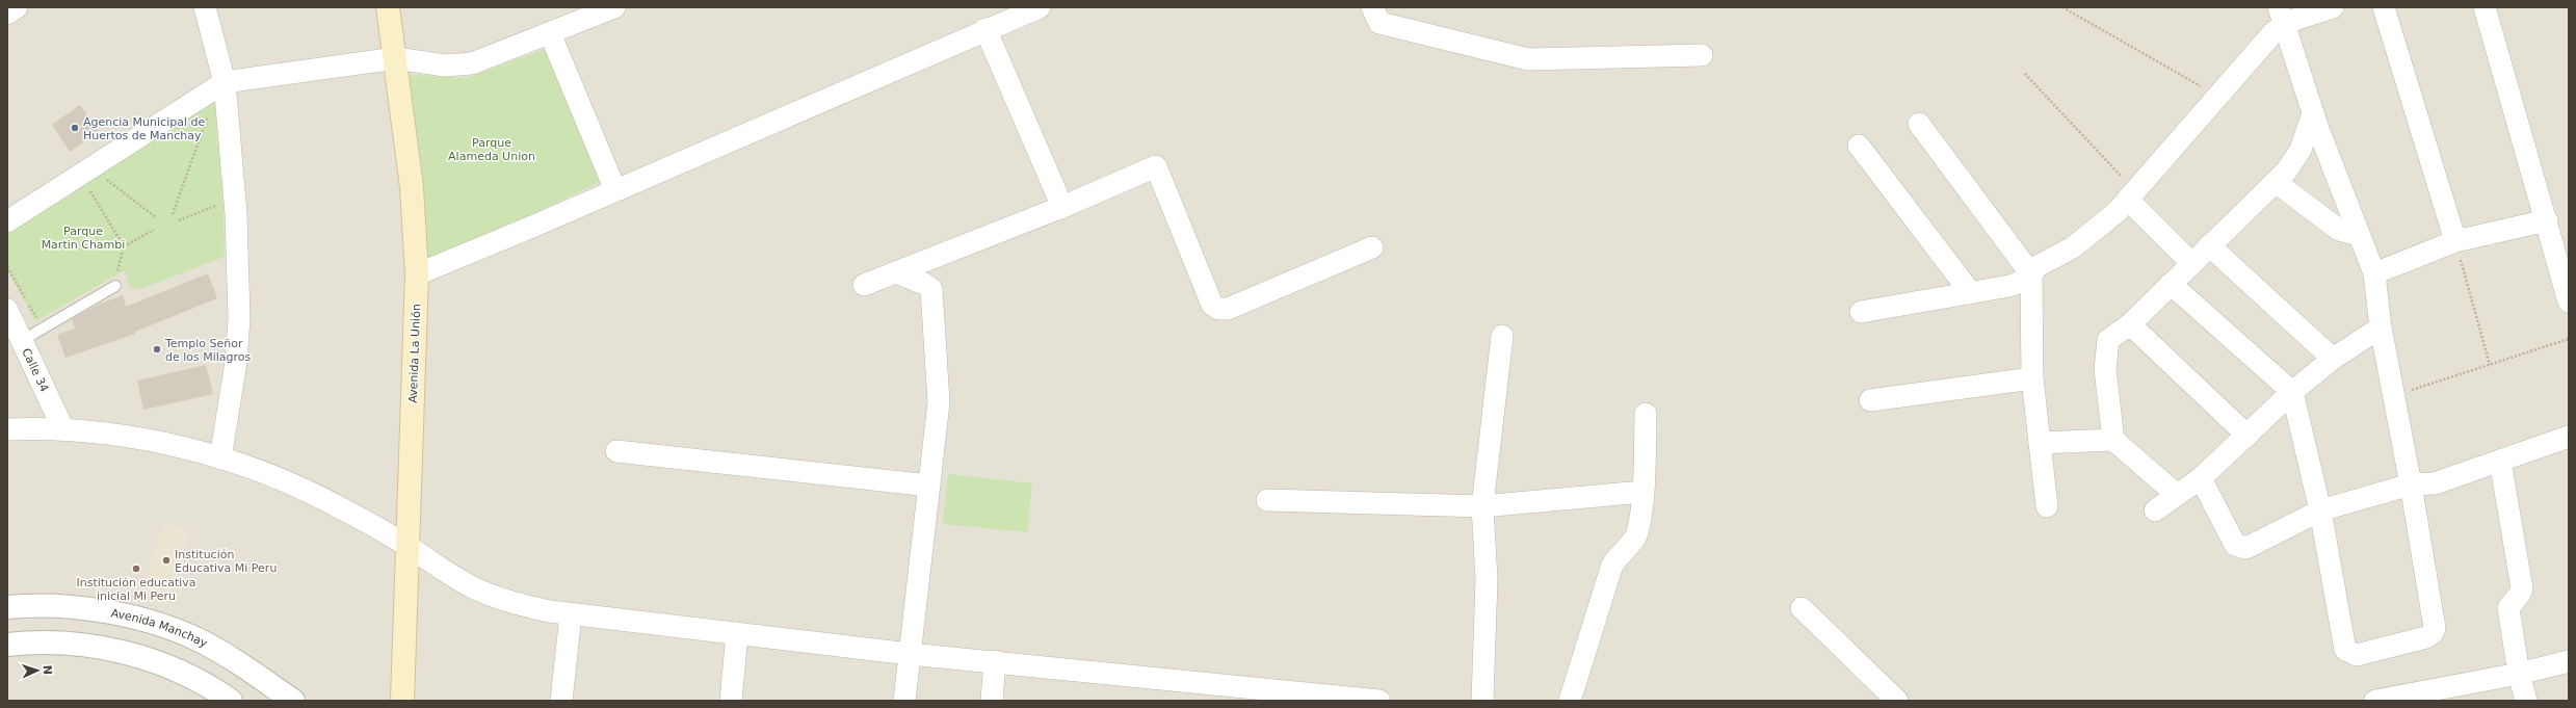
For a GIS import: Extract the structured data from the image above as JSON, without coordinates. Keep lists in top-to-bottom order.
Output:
{
  "streets": {
    "main road": ["Avenida La Unión"],
    "street": ["Calle 34", "Avenida Manchay"]
  },
  "parks": ["Parque Alameda Union", "Parque Martin Chambi"],
  "places": [
    "Agencia Municipal de Huertos de Manchay",
    "Templo Señor de los Milagros",
    "Institución Educativa Mi Peru",
    "Institución educativa inicial Mi Peru"
  ],
  "north": "right"
}
